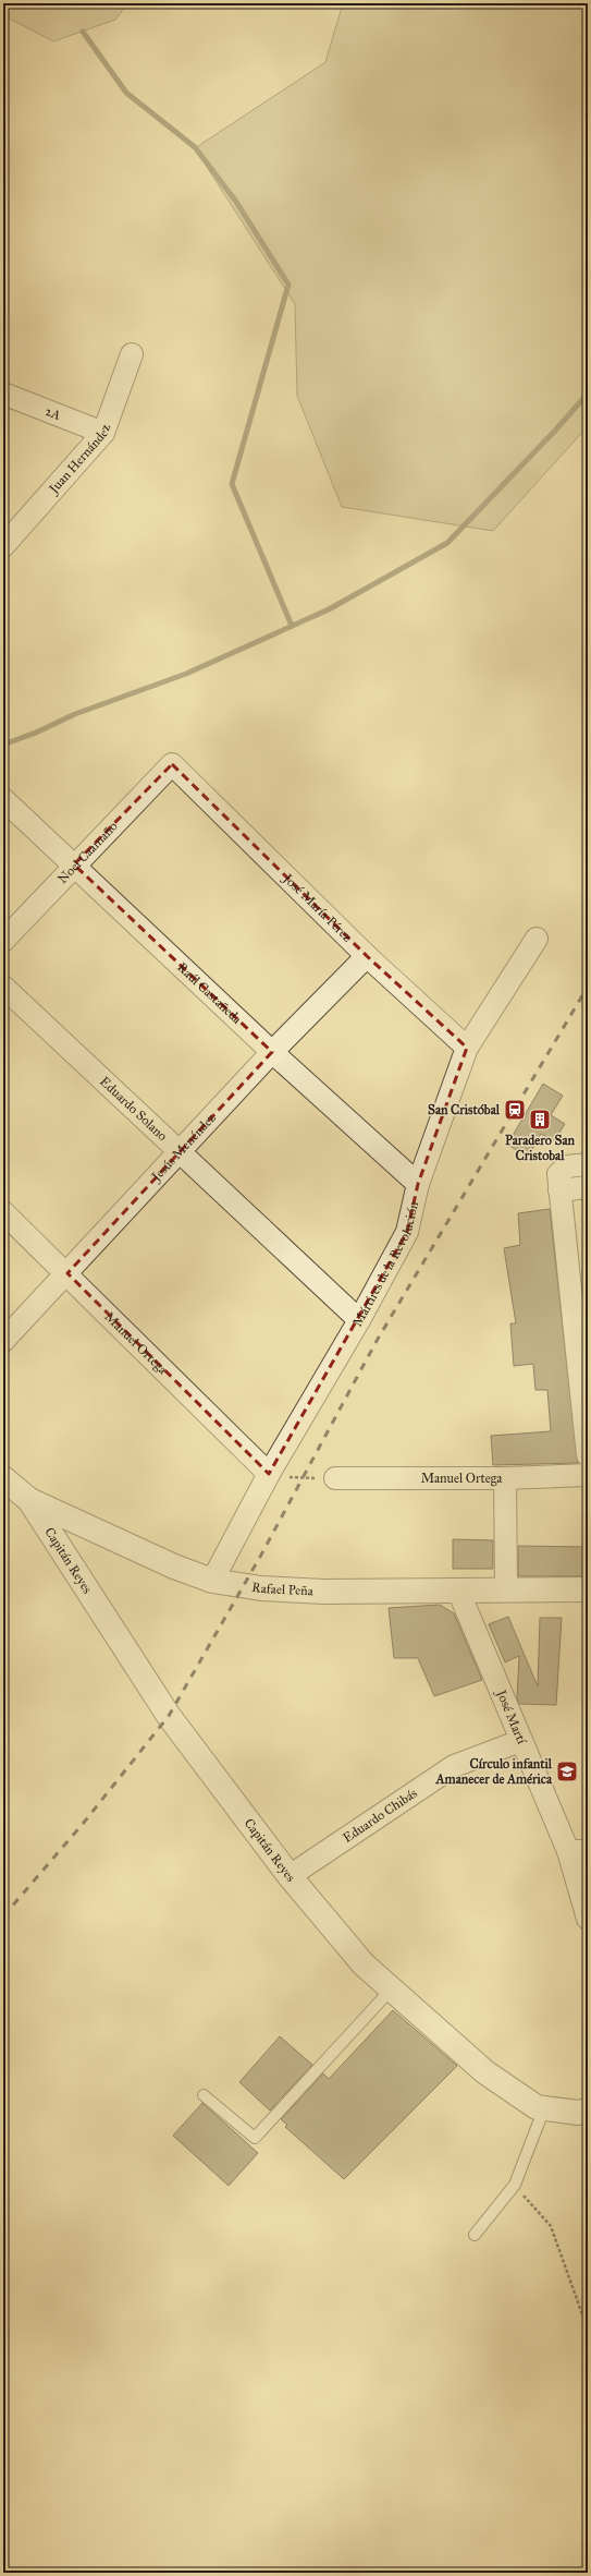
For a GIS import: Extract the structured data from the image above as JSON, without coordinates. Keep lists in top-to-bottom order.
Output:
{
  "streets": {
    "street": [
      "2A",
      "Juan Hernández",
      "Noel Caamaño",
      "José María Pérez",
      "Raúl Castañeda",
      "Eduardo Solano",
      "Jesús Menéndez",
      "Mártires de la Revolución",
      "Manuel Ortega",
      "Capitán Reyes",
      "Rafael Peña",
      "José Martí",
      "Eduardo Chibás"
    ]
  },
  "crossings": [
    ["2A", "Juan Hernández"],
    ["Noel Caamaño", "José María Pérez"],
    ["Noel Caamaño", "Raúl Castañeda"],
    ["José María Pérez", "Jesús Menéndez"],
    ["José María Pérez", "Mártires de la Revolución"],
    ["Raúl Castañeda", "Jesús Menéndez"],
    ["Raúl Castañeda", "Mártires de la Revolución"],
    ["Eduardo Solano", "Jesús Menéndez"],
    ["Eduardo Solano", "Mártires de la Revolución"],
    ["Jesús Menéndez", "Manuel Ortega"],
    ["Mártires de la Revolución", "Manuel Ortega"],
    ["Mártires de la Revolución", "Rafael Peña"],
    ["Capitán Reyes", "Rafael Peña"],
    ["Capitán Reyes", "Eduardo Chibás"],
    ["Rafael Peña", "José Martí"],
    ["José Martí", "Eduardo Chibás"]
  ],
  "places": {
    "station": ["San Cristóbal"],
    "building": ["Paradero San Cristobal"],
    "school or university": ["Círculo infantil Amanecer de América"]
  }
}
